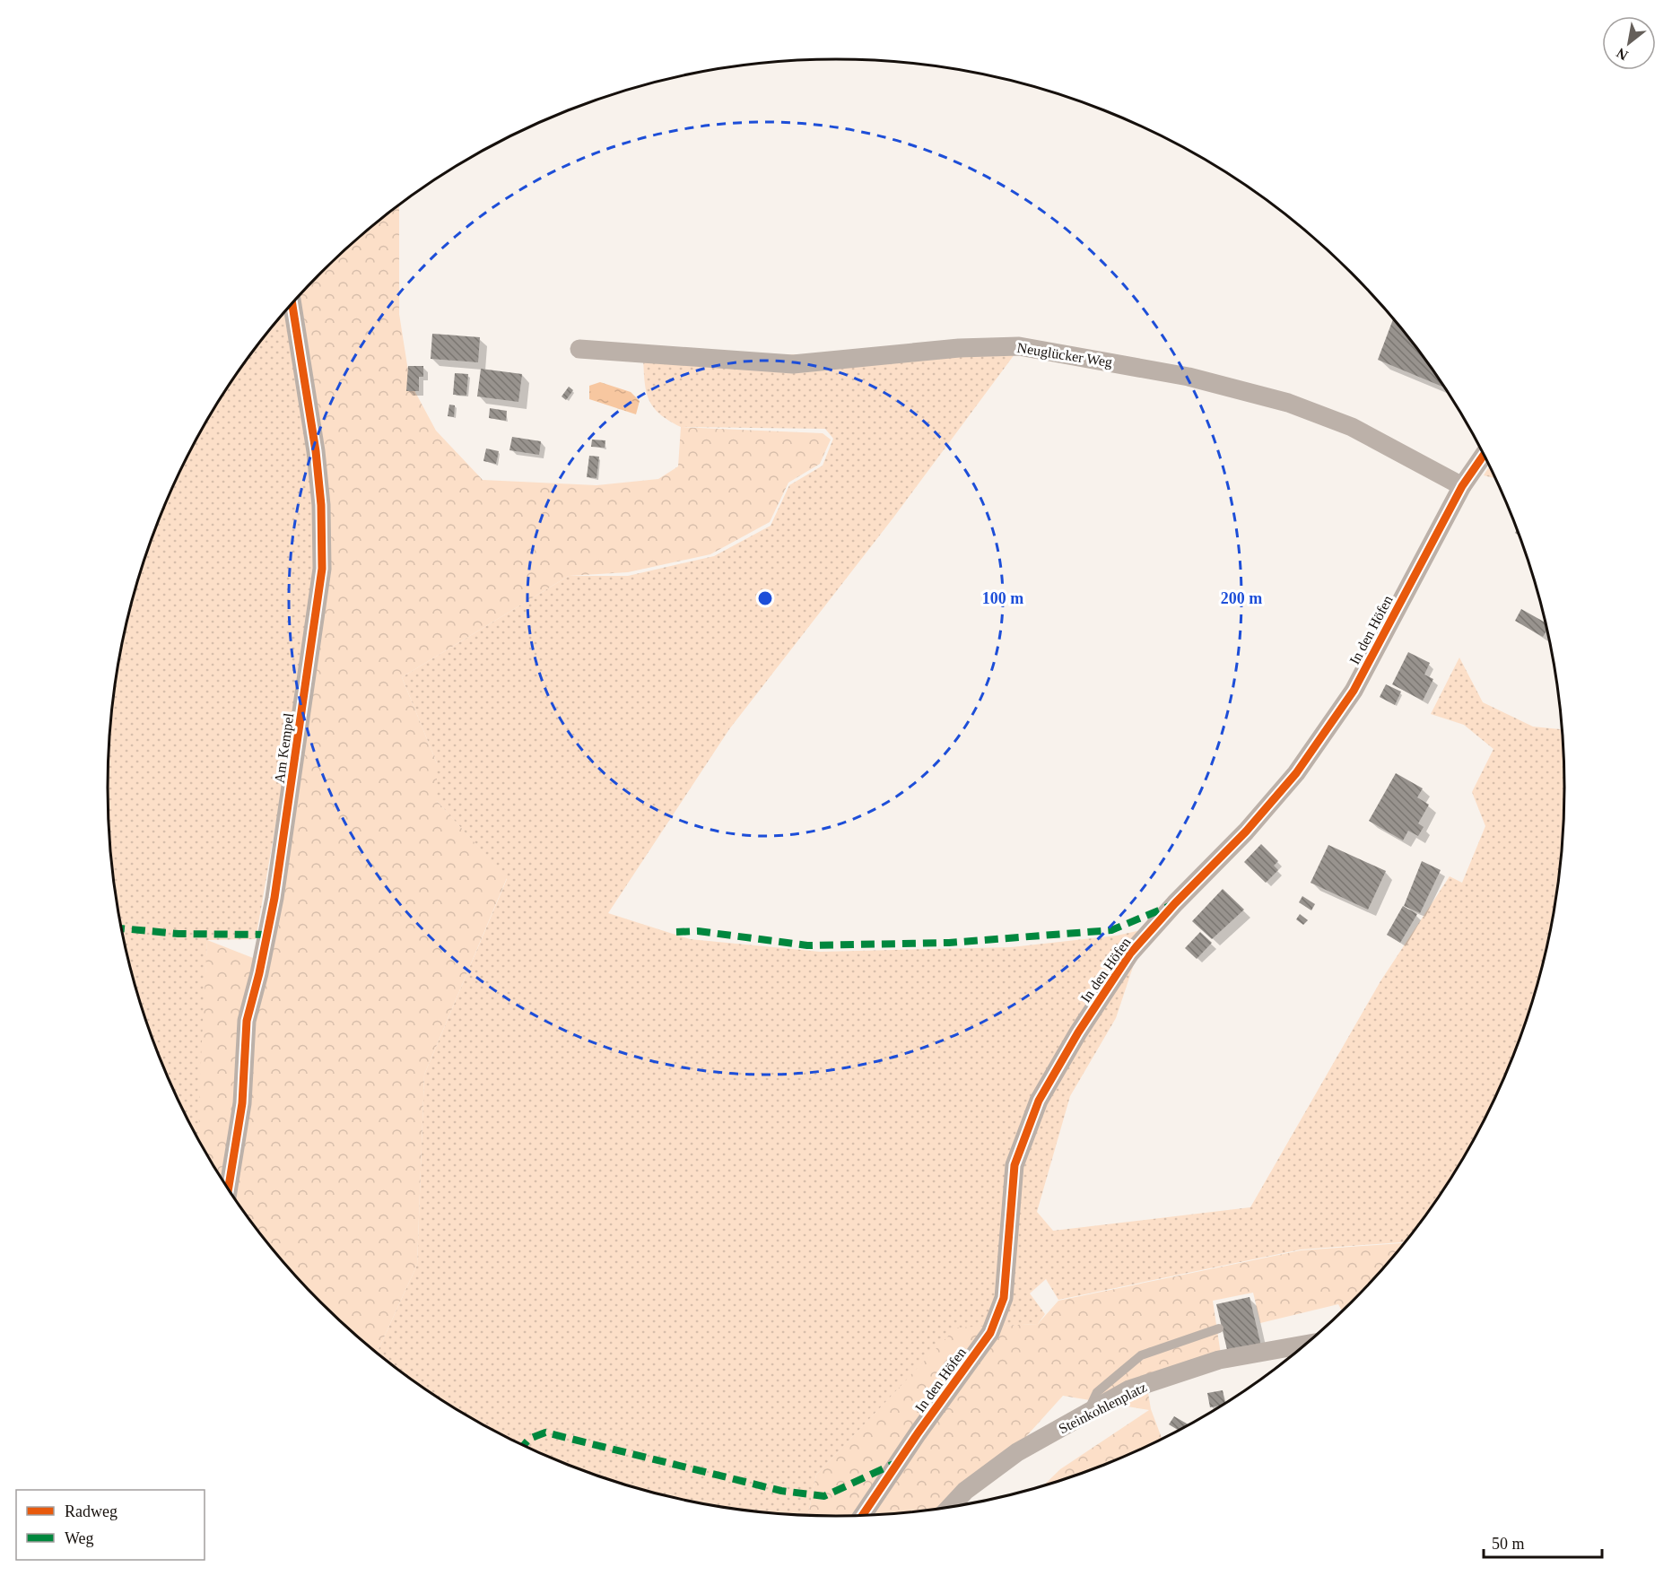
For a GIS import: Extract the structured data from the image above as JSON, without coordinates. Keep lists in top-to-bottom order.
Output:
{
  "streets": {
    "street": [
      "Neuglücker Weg",
      "In den Höfen",
      "Am Kempel",
      "Steinkohlenplatz"
    ]
  },
  "crossings": [
    ["Neuglücker Weg", "In den Höfen"]
  ],
  "legend": ["Radweg", "Weg"],
  "scale_bar": "50 m",
  "north": "bottom left",
  "rings": ["100 m", "200 m"]
}
